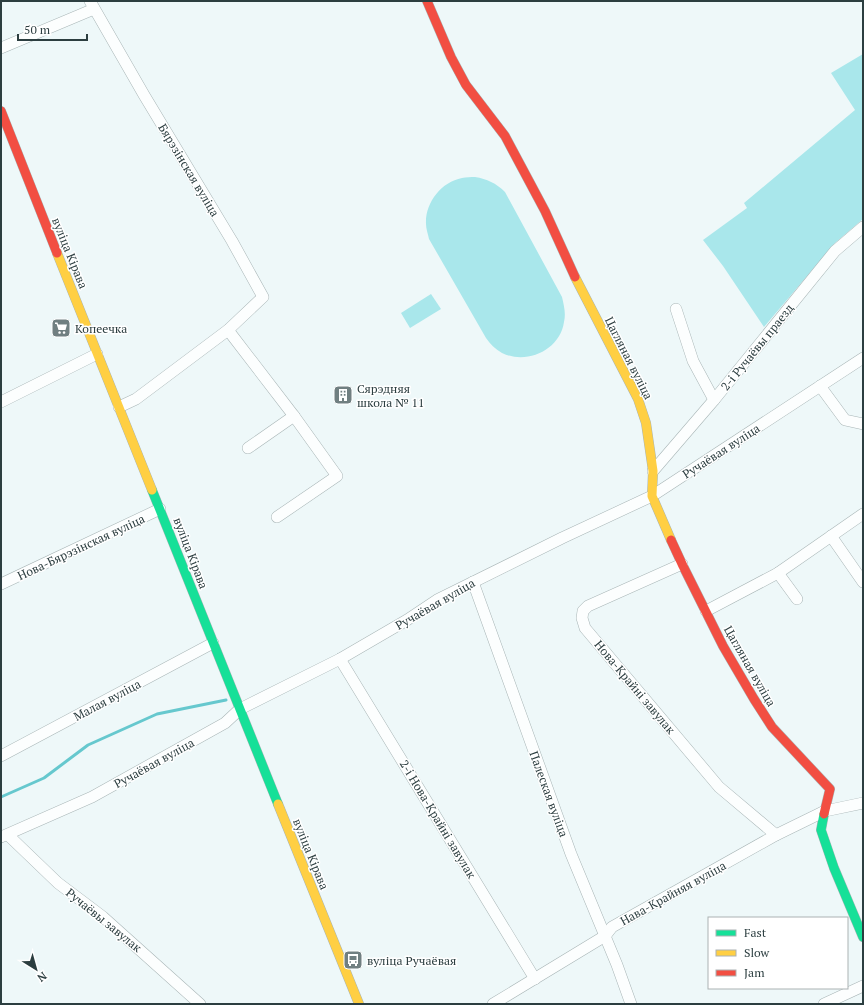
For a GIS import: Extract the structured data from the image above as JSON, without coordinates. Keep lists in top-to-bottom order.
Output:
{
  "streets": {
    "street": [
      "Бярэзінская вуліца",
      "вуліца Кірава",
      "2-і Ручаёвы праезд",
      "Цагляная вуліца",
      "Ручаёвая вуліца",
      "Нова-Бярэзінская вуліца",
      "Нова-Крайні завулак",
      "Малая вуліца",
      "Палеская вуліца",
      "2-і Нова-Крайні завулак",
      "Нава-Крайняя вуліца",
      "Ручаёвы завулак"
    ]
  },
  "crossings": [
    ["Бярэзінская вуліца", "вуліца Кірава"],
    ["вуліца Кірава", "Ручаёвая вуліца"],
    ["вуліца Кірава", "Нова-Бярэзінская вуліца"],
    ["вуліца Кірава", "Малая вуліца"],
    ["2-і Ручаёвы праезд", "Цагляная вуліца"],
    ["Цагляная вуліца", "Ручаёвая вуліца"],
    ["Цагляная вуліца", "Нова-Крайні завулак"],
    ["Цагляная вуліца", "Нава-Крайняя вуліца"],
    ["Ручаёвая вуліца", "Палеская вуліца"],
    ["Ручаёвая вуліца", "2-і Нова-Крайні завулак"],
    ["Ручаёвая вуліца", "Ручаёвы завулак"],
    ["Нова-Крайні завулак", "Нава-Крайняя вуліца"],
    ["Палеская вуліца", "Нава-Крайняя вуліца"],
    ["2-і Нова-Крайні завулак", "Нава-Крайняя вуліца"]
  ],
  "places": {
    "supermarket": ["Копеечка"],
    "building": ["Сярэдняя школа № 11"],
    "bus stop": ["вуліца Ручаёвая"]
  },
  "legend": ["Fast", "Slow", "Jam"],
  "scale_bar": "50 m",
  "north": "bottom right"
}
